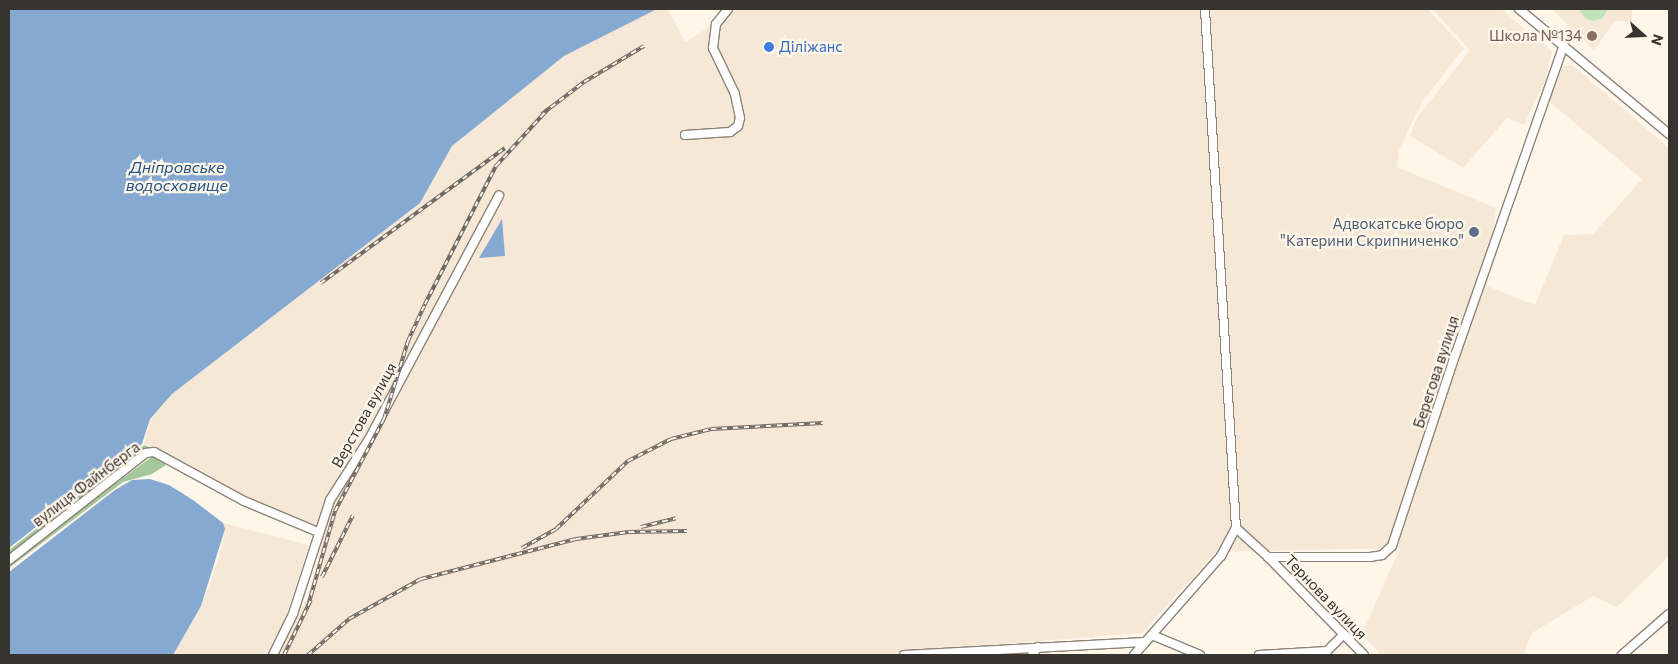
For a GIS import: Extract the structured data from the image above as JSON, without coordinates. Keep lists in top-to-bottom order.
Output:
{
  "streets": {
    "street": [
      "Берегова вулиця",
      "Верстова вулиця",
      "вулиця Файнберга",
      "Тернова вулиця"
    ]
  },
  "crossings": [
    ["Берегова вулиця", "Тернова вулиця"],
    ["Верстова вулиця", "вулиця Файнберга"]
  ],
  "water": ["Дніпровське водосховище"],
  "places": ["Школа №134", "Діліжанс", "Адвокатське бюро \"Катерини Скрипниченко\""],
  "north": "right"
}
